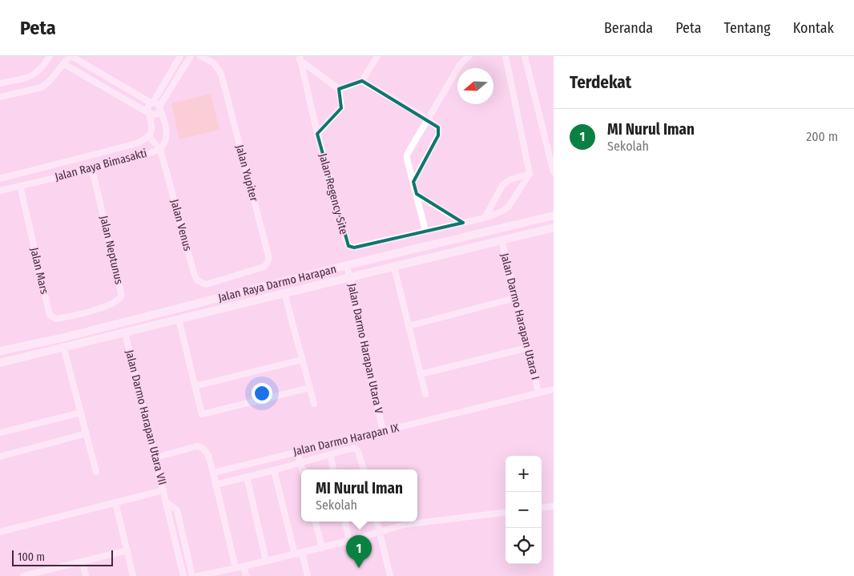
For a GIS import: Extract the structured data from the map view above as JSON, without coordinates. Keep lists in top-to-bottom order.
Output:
{
  "streets": {
    "street": [
      "Jalan Raya Bimasakti",
      "Jalan Yupiter",
      "Jalan Regency Site",
      "Jalan Venus",
      "Jalan Neptunus",
      "Jalan Mars",
      "Jalan Raya Darmo Harapan",
      "Jalan Darmo Harapan Utara I",
      "Jalan Darmo Harapan Utara V",
      "Jalan Darmo Harapan Utara VII",
      "Jalan Darmo Harapan IX"
    ]
  },
  "crossings": [
    ["Jalan Raya Bimasakti", "Jalan Venus"],
    ["Jalan Raya Bimasakti", "Jalan Neptunus"],
    ["Jalan Raya Bimasakti", "Jalan Mars"],
    ["Jalan Yupiter", "Jalan Venus"],
    ["Jalan Neptunus", "Jalan Mars"],
    ["Jalan Raya Darmo Harapan", "Jalan Darmo Harapan Utara I"],
    ["Jalan Raya Darmo Harapan", "Jalan Darmo Harapan Utara V"],
    ["Jalan Raya Darmo Harapan", "Jalan Darmo Harapan Utara VII"],
    ["Jalan Darmo Harapan Utara I", "Jalan Darmo Harapan IX"],
    ["Jalan Darmo Harapan Utara V", "Jalan Darmo Harapan IX"]
  ],
  "scale_bar": "100 m",
  "north": "left",
  "page": {
    "header": "Peta",
    "nav": [
      "Beranda",
      "Peta",
      "Tentang",
      "Kontak"
    ],
    "heading": "Terdekat",
    "list": [
      {
        "mark": "1",
        "name": "MI Nurul Iman",
        "note": "Sekolah",
        "value": "200 m"
      }
    ],
    "map_buttons": ["+", "−"],
    "popup": ["MI Nurul Iman", "Sekolah"],
    "pins": "1",
    "scale": "100 m"
  }
}
